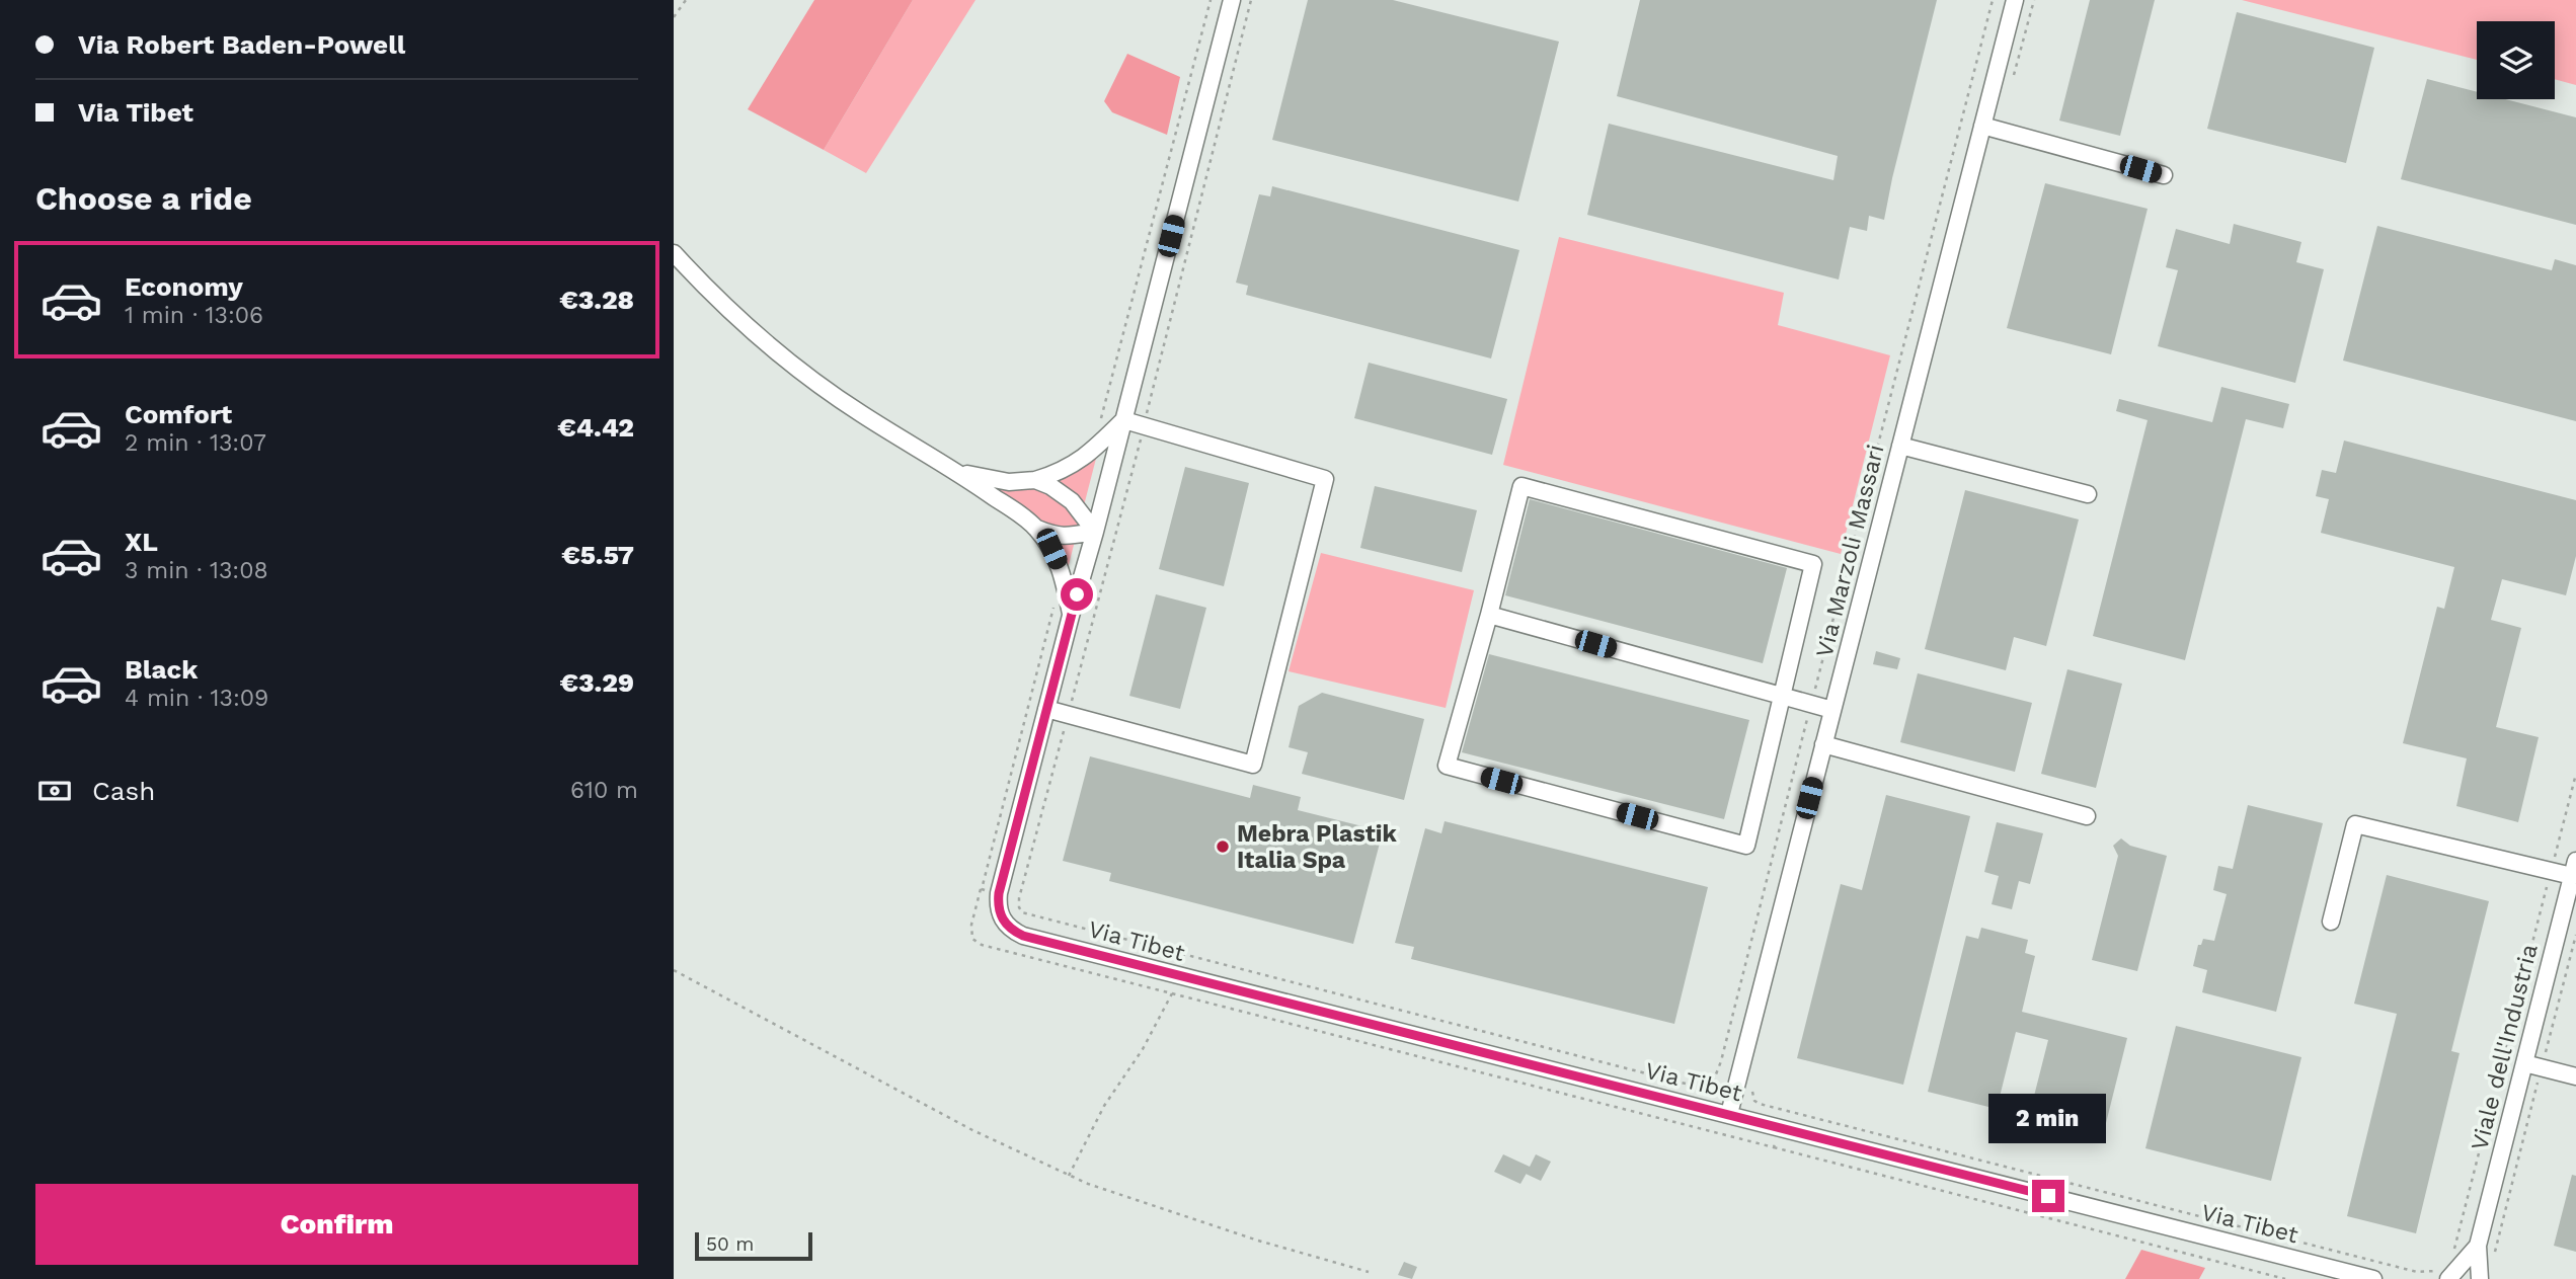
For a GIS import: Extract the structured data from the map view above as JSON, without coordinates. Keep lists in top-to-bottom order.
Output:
{
  "streets": {
    "street": ["Via Marzoli Massari", "Via Tibet", "Viale dell'Industria"]
  },
  "crossings": [
    ["Via Marzoli Massari", "Via Tibet"]
  ],
  "places": ["Mebra Plastik Italia Spa"],
  "scale_bar": "50 m",
  "page": {
    "banner": ["Via Robert Baden-Powell", "Via Tibet"],
    "heading": "Choose a ride",
    "list": [
      {
        "name": "Economy",
        "note": "1 min · 13:06",
        "value": "€3.28"
      },
      {
        "name": "Comfort",
        "note": "2 min · 13:07",
        "value": "€4.42"
      },
      {
        "name": "XL",
        "note": "3 min · 13:08",
        "value": "€5.57"
      },
      {
        "name": "Black",
        "note": "4 min · 13:09",
        "value": "€3.29"
      }
    ],
    "pay": ["Cash", "610 m"],
    "bubble": "2 min",
    "buttons": "Confirm",
    "scale": "50 m"
  }
}
